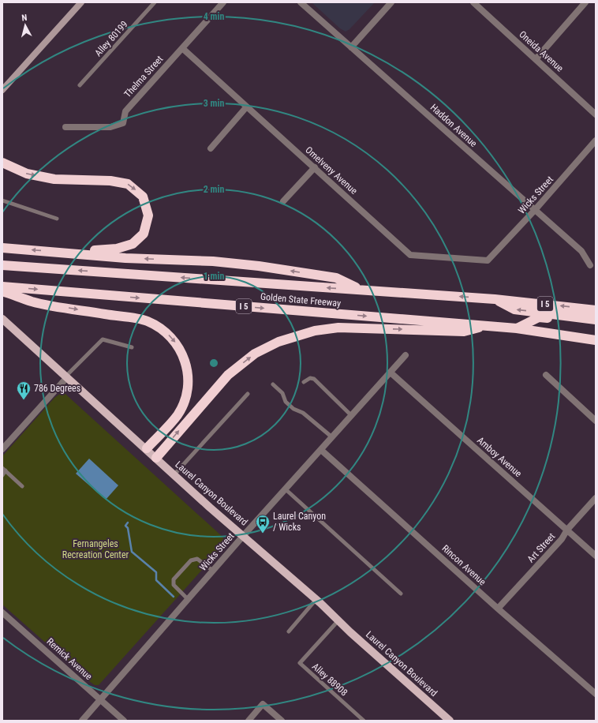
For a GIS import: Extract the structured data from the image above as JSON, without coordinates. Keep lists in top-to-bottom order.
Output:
{
  "streets": {
    "highway": ["Golden State Freeway", "I 5"],
    "main road": ["Laurel Canyon Boulevard"],
    "street": [
      "Oneida Avenue",
      "Thelma Street",
      "Haddon Avenue",
      "Omelveny Avenue",
      "Wicks Street",
      "Amboy Avenue",
      "Art Street",
      "Rincon Avenue",
      "Remick Avenue"
    ],
    "lane": ["Alley 80199", "Alley 88908"]
  },
  "crossings": [
    ["Thelma Street", "Omelveny Avenue"],
    ["Haddon Avenue", "Wicks Street"],
    ["Omelveny Avenue", "Wicks Street"],
    ["Wicks Street", "Amboy Avenue"],
    ["Wicks Street", "Laurel Canyon Boulevard"],
    ["Wicks Street", "Rincon Avenue"],
    ["Wicks Street", "Remick Avenue"],
    ["Amboy Avenue", "Art Street"],
    ["Laurel Canyon Boulevard", "Alley 88908"],
    ["Art Street", "Rincon Avenue"]
  ],
  "parks": ["Fernangeles Recreation Center"],
  "places": {
    "restaurant": ["786 Degrees"],
    "bus stop": ["Laurel Canyon / Wicks"]
  },
  "north": "top",
  "rings": [
    "4 min",
    "3 min",
    "2 min",
    "1 min"
  ]
}
